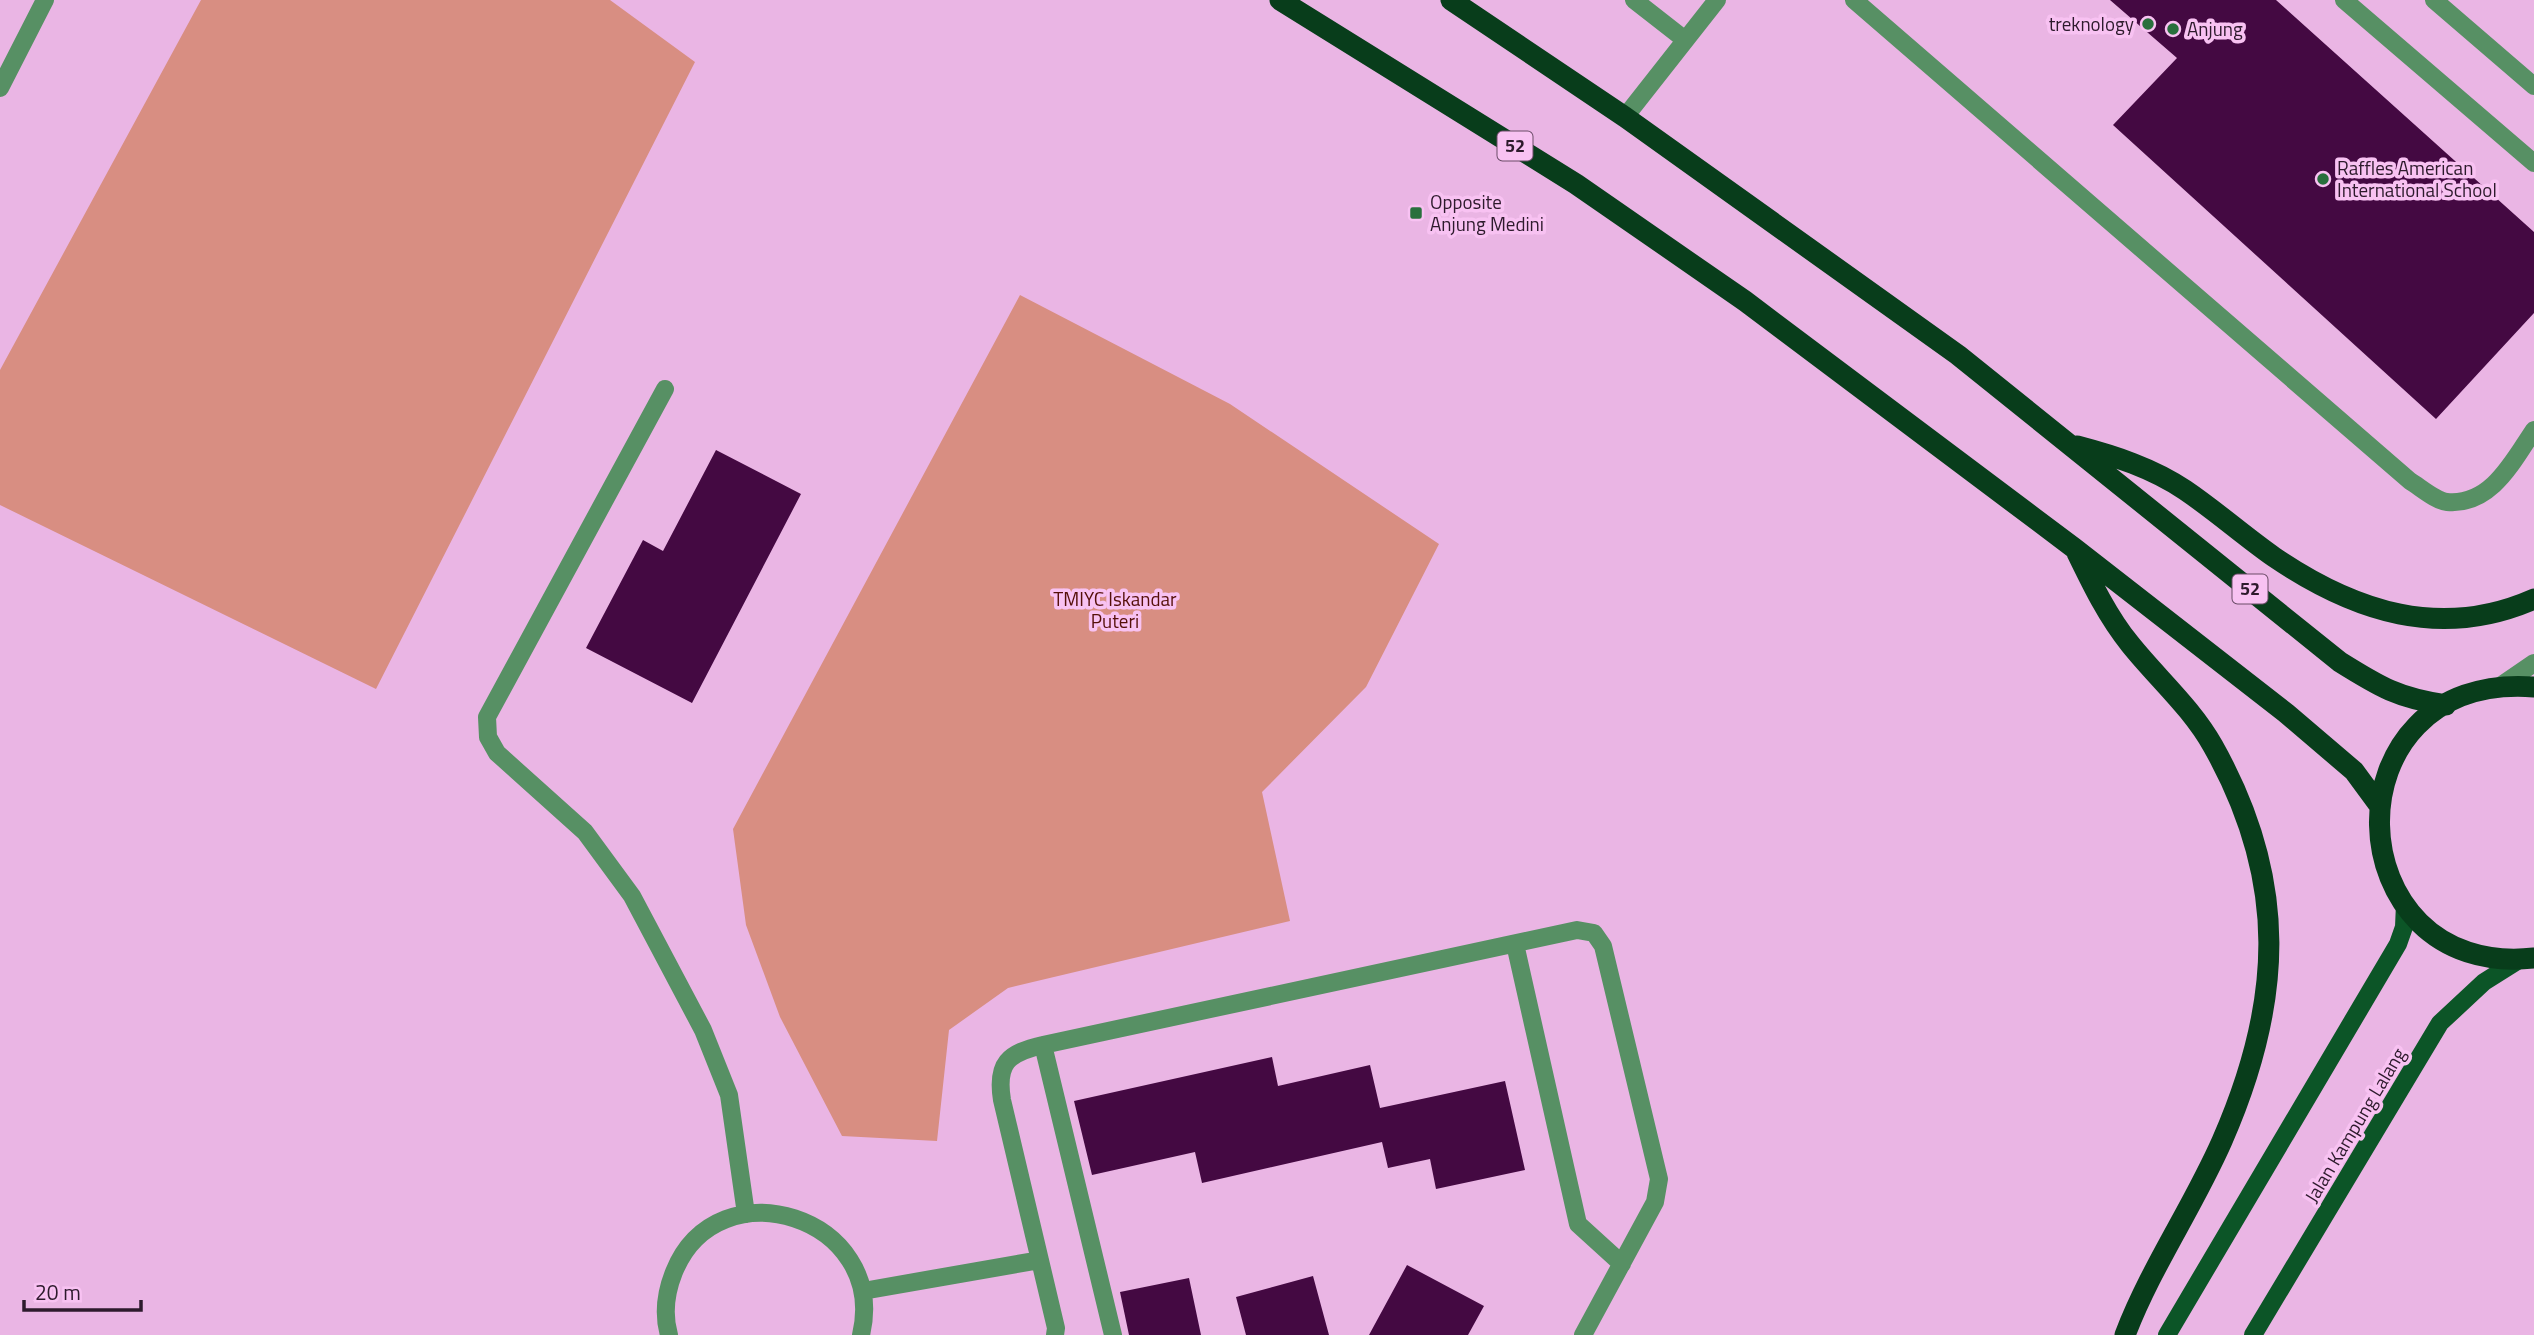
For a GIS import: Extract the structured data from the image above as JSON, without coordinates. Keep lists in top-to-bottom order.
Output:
{
  "streets": {
    "highway": ["52"],
    "main road": ["Jalan Kampung Lalang"]
  },
  "parks": ["TMIYC Iskandar Puteri"],
  "places": {
    "other": ["treknology", "Anjung", "Raffles American International School"],
    "transit": ["Opposite Anjung Medini"]
  },
  "scale_bar": "20 m"
}
